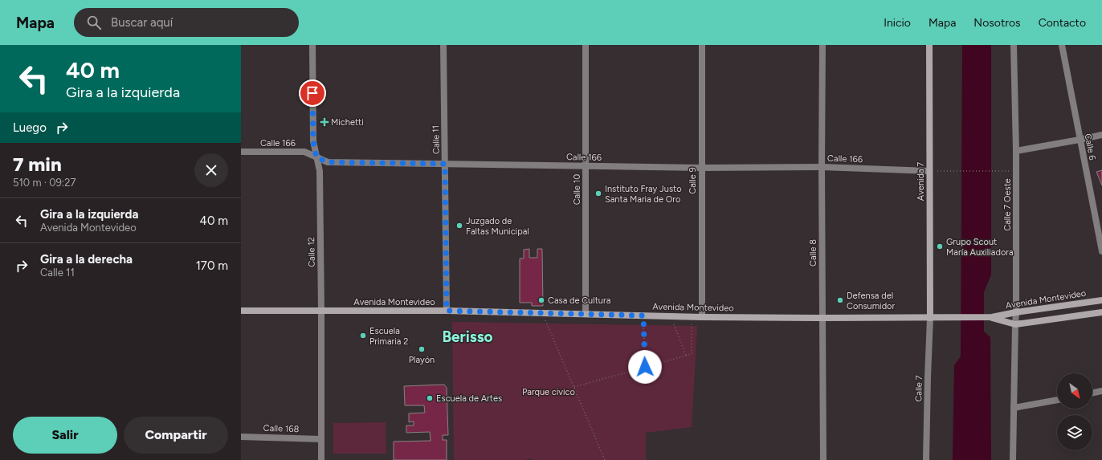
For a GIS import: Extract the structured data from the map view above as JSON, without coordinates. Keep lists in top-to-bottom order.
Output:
{
  "streets": {
    "main road": ["Avenida 7", "Avenida Montevideo"],
    "street": [
      "Calle 11",
      "Calle 166",
      "Calle 6",
      "Calle 9",
      "Calle 10",
      "Calle 7 Oeste",
      "Calle 12",
      "Calle 8",
      "Calle 7",
      "Calle 168"
    ]
  },
  "crossings": [
    ["Calle 11", "Calle 166"],
    ["Calle 11", "Avenida Montevideo"],
    ["Calle 166", "Calle 9"],
    ["Calle 166", "Avenida 7"],
    ["Calle 166", "Calle 10"],
    ["Calle 166", "Calle 12"],
    ["Calle 166", "Calle 8"],
    ["Calle 9", "Avenida Montevideo"],
    ["Avenida 7", "Avenida Montevideo"],
    ["Avenida 7", "Calle 7"],
    ["Calle 10", "Avenida Montevideo"],
    ["Calle 7 Oeste", "Avenida Montevideo"],
    ["Calle 12", "Avenida Montevideo"],
    ["Calle 12", "Calle 168"],
    ["Calle 8", "Avenida Montevideo"],
    ["Avenida Montevideo", "Calle 7"]
  ],
  "districts": ["Berisso"],
  "parks": ["Parque civico"],
  "places": {
    "health": ["Michetti"],
    "other": [
      "Instituto Fray Justo Santa Maria de Oro",
      "Juzgado de Faltas Municipal",
      "Grupo Scout María Auxiliadora",
      "Casa de Cultura",
      "Defensa del Consumidor",
      "Escuela Primaria 2",
      "Playón",
      "Escuela de Artes"
    ]
  },
  "north": "bottom right",
  "page": {
    "header": "Mapa",
    "search": "Buscar aquí",
    "nav": [
      "Inicio",
      "Mapa",
      "Nosotros",
      "Contacto"
    ],
    "turn": ["40 m", "Gira a la izquierda"],
    "then": "Luego",
    "heading": ["7 min", "510 m · 09:27"],
    "list": [
      {
        "name": "Gira a la izquierda",
        "note": "Avenida Montevideo",
        "value": "40 m"
      },
      {
        "name": "Gira a la derecha",
        "note": "Calle 11",
        "value": "170 m"
      }
    ],
    "buttons": ["Salir", "Compartir"]
  }
}
